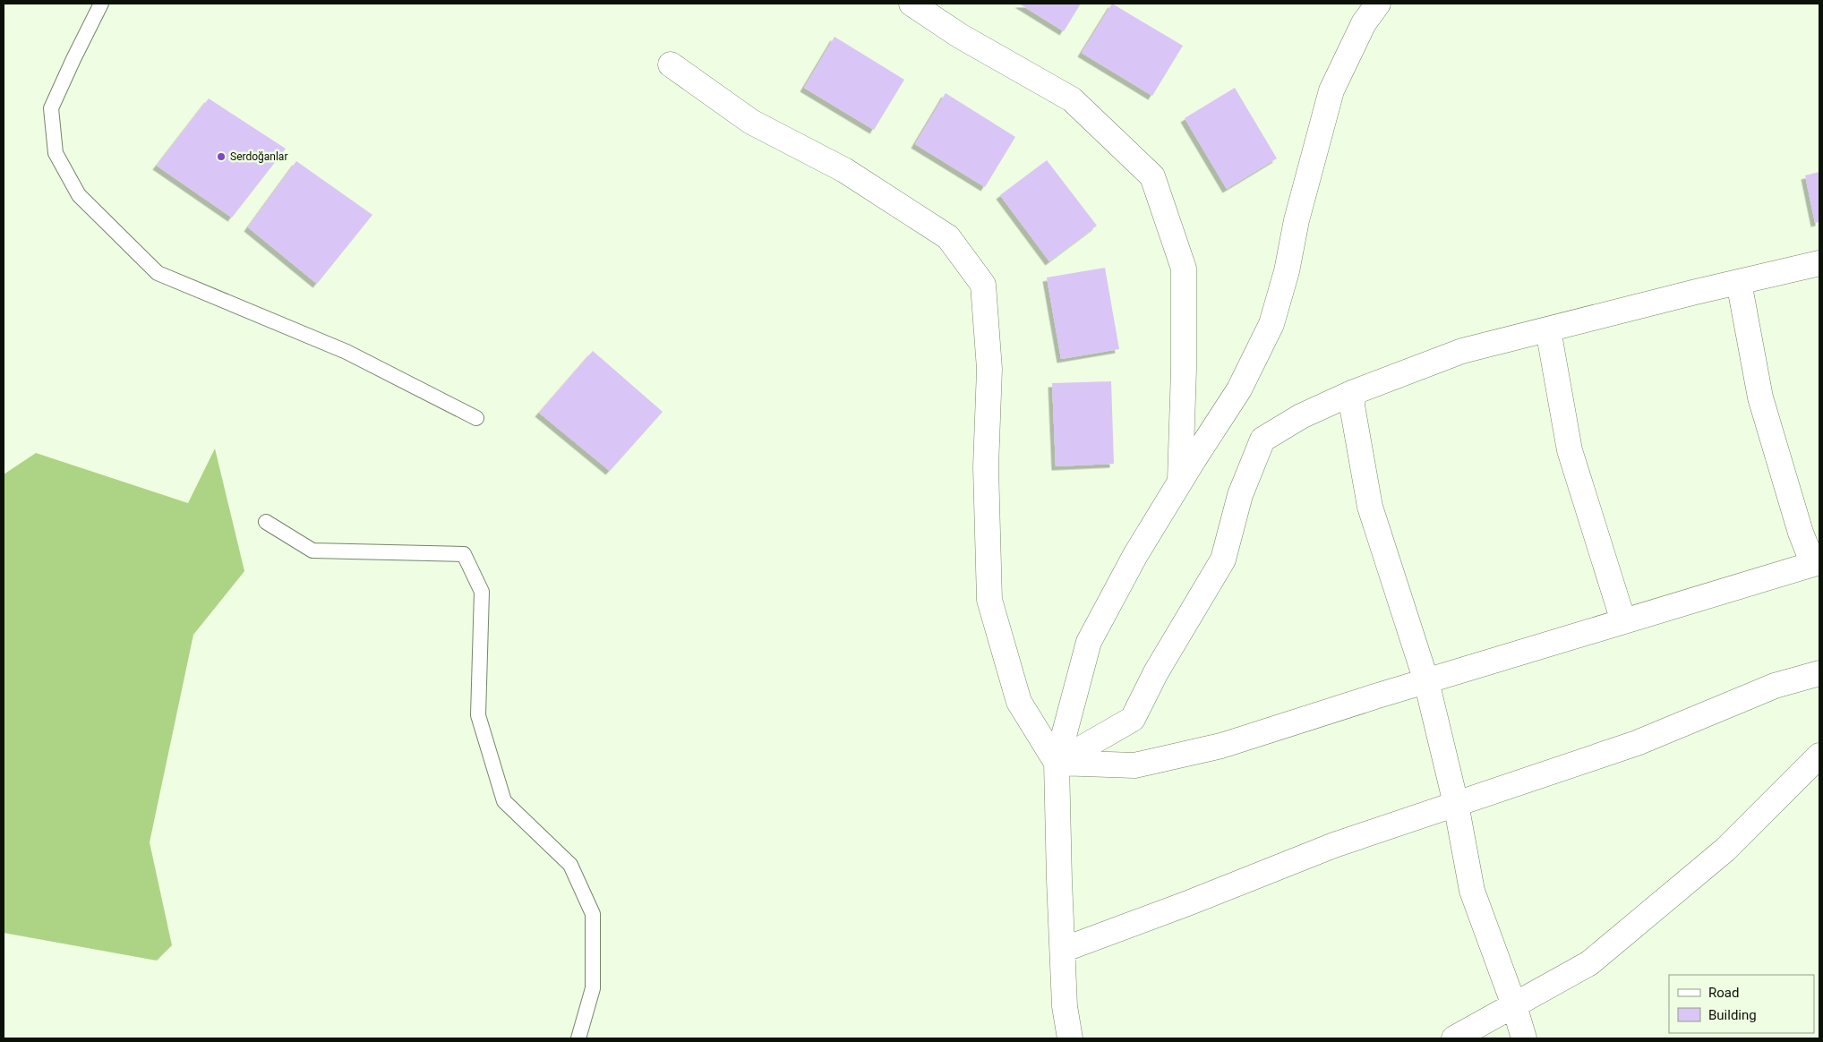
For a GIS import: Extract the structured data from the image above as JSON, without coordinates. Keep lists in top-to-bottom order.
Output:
{
  "places": ["Serdoğanlar"],
  "legend": ["Road", "Building"]
}
